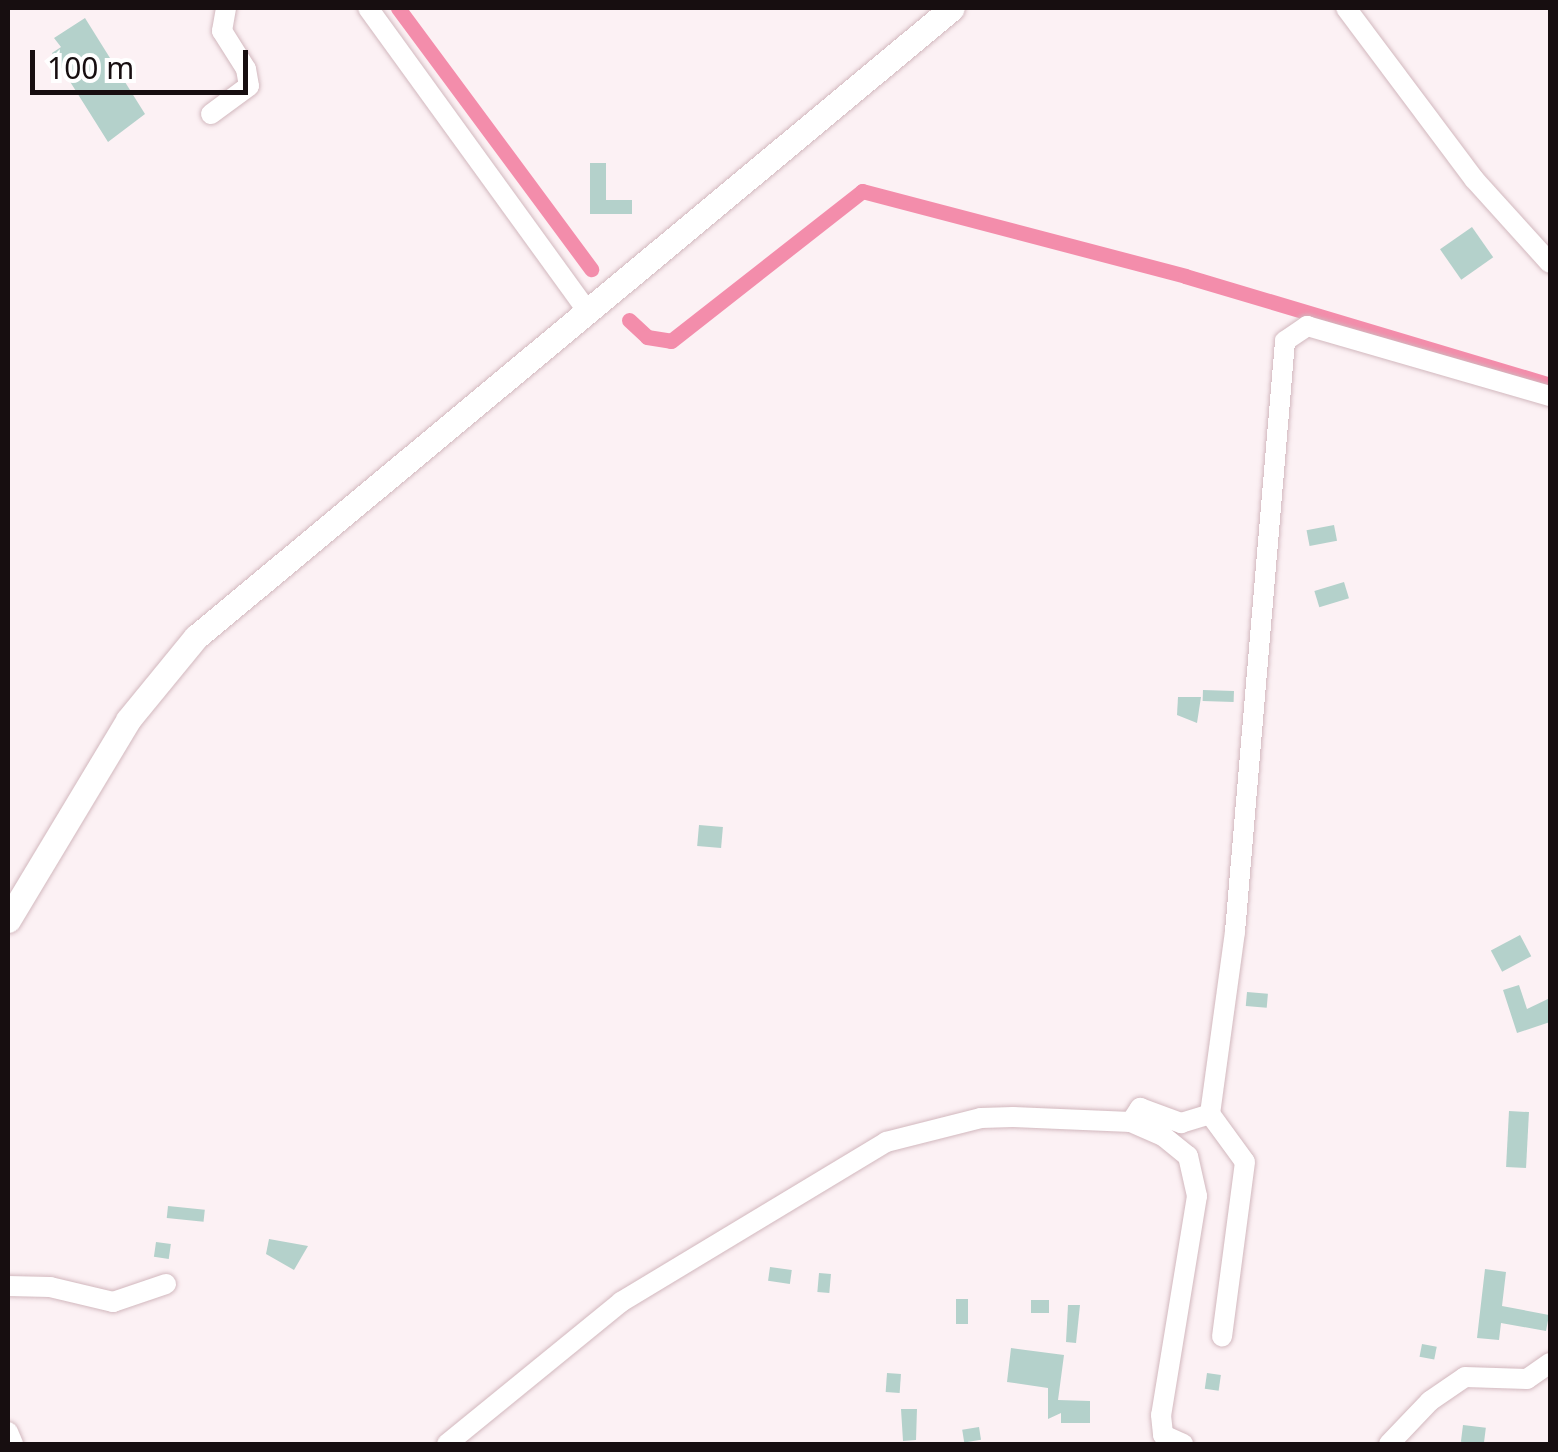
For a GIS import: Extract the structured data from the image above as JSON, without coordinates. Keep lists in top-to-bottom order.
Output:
{
  "scale_bar": "100 m"
}
